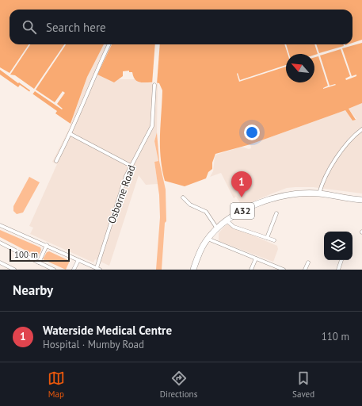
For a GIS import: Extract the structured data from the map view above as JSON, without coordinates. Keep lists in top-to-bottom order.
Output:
{
  "streets": {
    "main road": ["A32"],
    "street": ["Osborne Road"]
  },
  "scale_bar": "100 m",
  "north": "top left",
  "page": {
    "search": "Search here",
    "pins": "1",
    "scale": "100 m",
    "heading": "Nearby",
    "list": [
      {
        "mark": "1",
        "name": "Waterside Medical Centre",
        "note": "Hospital · Mumby Road",
        "value": "110 m"
      }
    ],
    "nav": ["Map", "Directions", "Saved"]
  }
}
